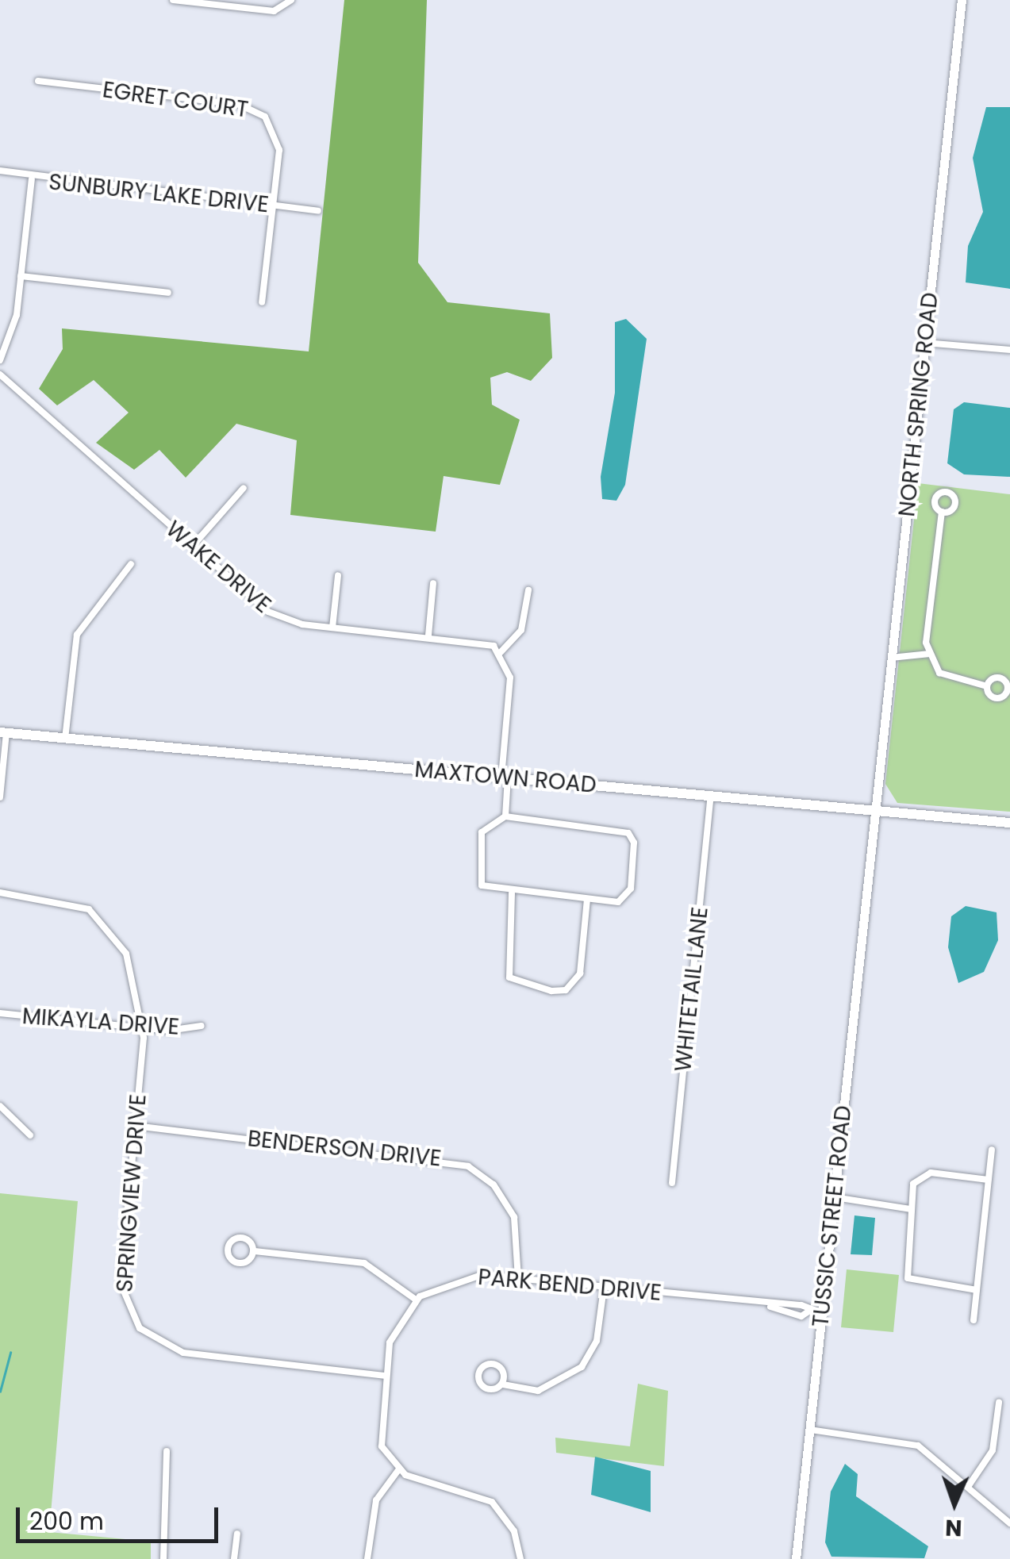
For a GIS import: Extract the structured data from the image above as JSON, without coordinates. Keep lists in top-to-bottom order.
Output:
{
  "streets": {
    "main road": ["NORTH SPRING ROAD", "MAXTOWN ROAD", "TUSSIC STREET ROAD"],
    "street": [
      "EGRET COURT",
      "SUNBURY LAKE DRIVE",
      "WAKE DRIVE",
      "WHITETAIL LANE",
      "MIKAYLA DRIVE",
      "BENDERSON DRIVE",
      "SPRINGVIEW DRIVE",
      "PARK BEND DRIVE"
    ]
  },
  "crossings": [
    ["EGRET COURT", "SUNBURY LAKE DRIVE"],
    ["NORTH SPRING ROAD", "MAXTOWN ROAD"],
    ["NORTH SPRING ROAD", "TUSSIC STREET ROAD"],
    ["MAXTOWN ROAD", "WHITETAIL LANE"],
    ["MAXTOWN ROAD", "TUSSIC STREET ROAD"],
    ["MIKAYLA DRIVE", "SPRINGVIEW DRIVE"],
    ["BENDERSON DRIVE", "SPRINGVIEW DRIVE"],
    ["BENDERSON DRIVE", "PARK BEND DRIVE"],
    ["TUSSIC STREET ROAD", "PARK BEND DRIVE"]
  ],
  "scale_bar": "200 m",
  "north": "bottom"
}
